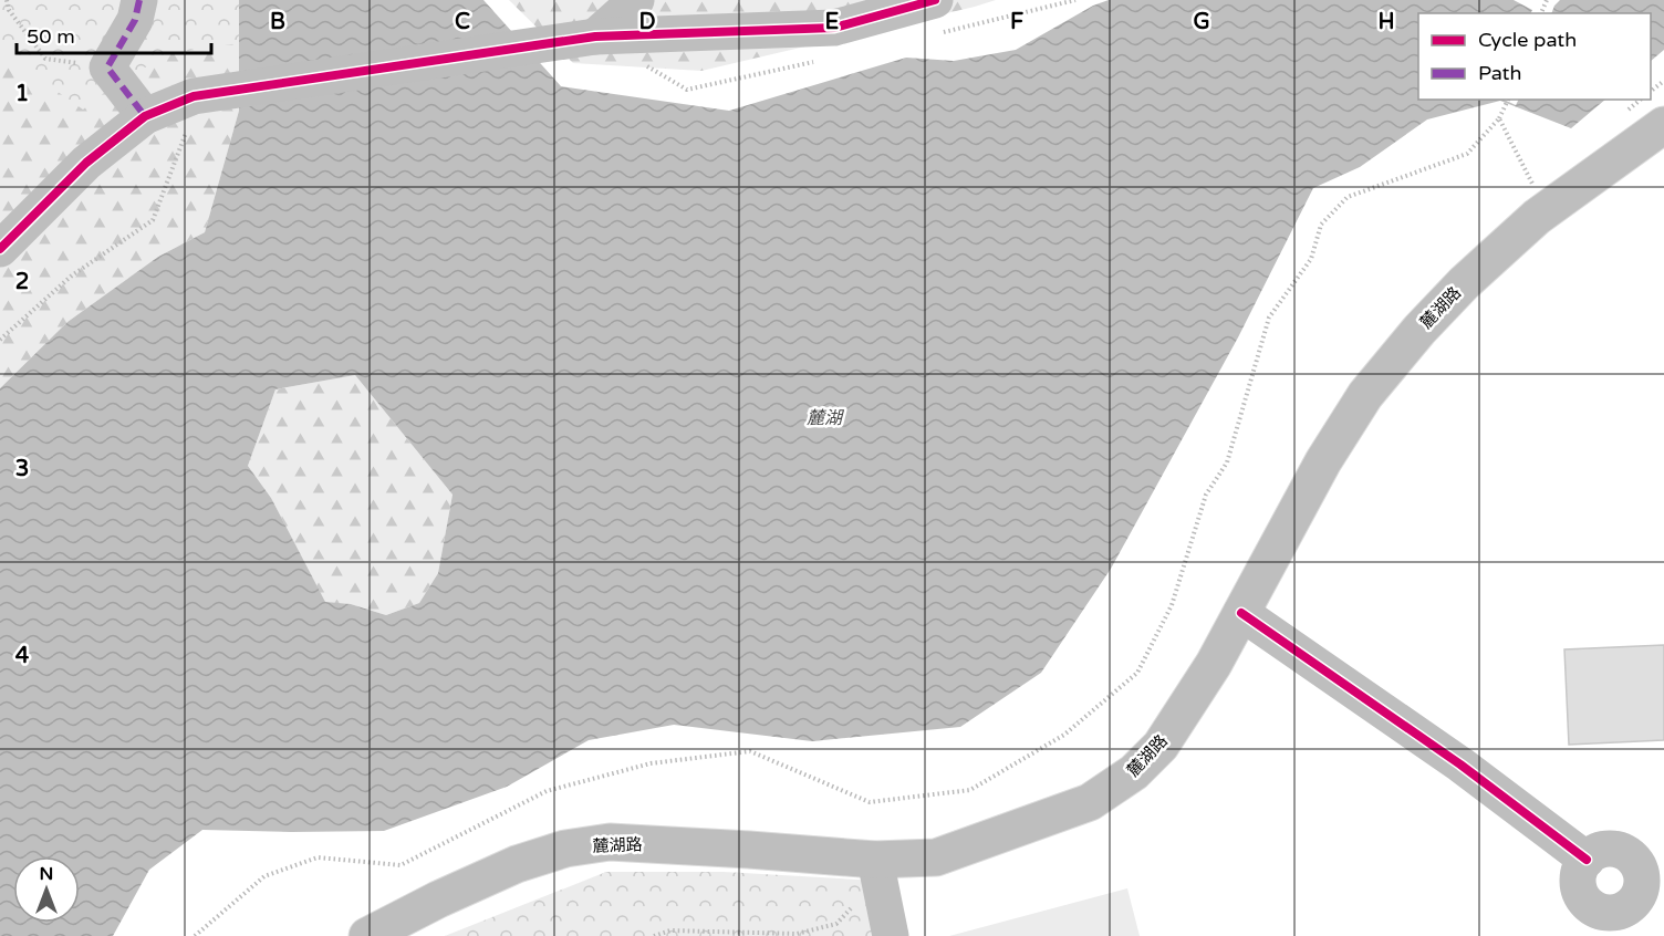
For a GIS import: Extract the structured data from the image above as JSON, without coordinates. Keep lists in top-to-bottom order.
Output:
{
  "streets": {
    "street": ["麓湖路"]
  },
  "water": ["麓湖"],
  "legend": ["Cycle path", "Path"],
  "scale_bar": "50 m",
  "north": "top",
  "grid": {
    "columns": [
      "B",
      "C",
      "D",
      "E",
      "F",
      "G",
      "H"
    ],
    "rows": [
      "1",
      "2",
      "3",
      "4"
    ]
  }
}
